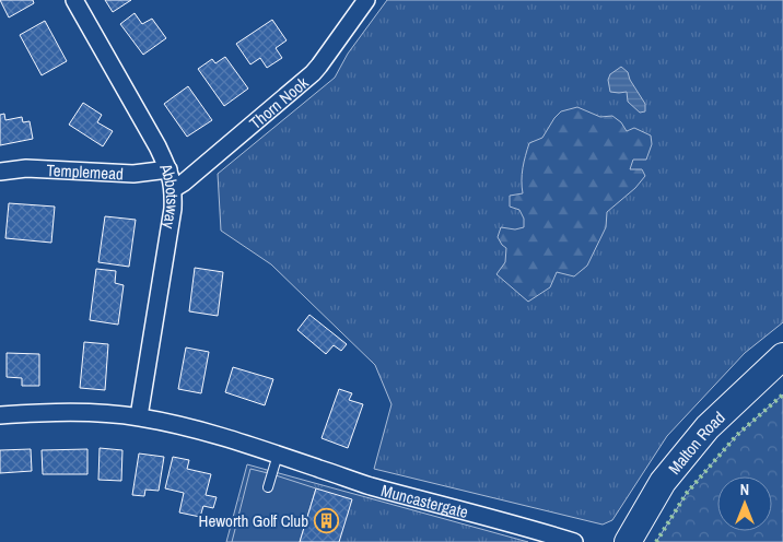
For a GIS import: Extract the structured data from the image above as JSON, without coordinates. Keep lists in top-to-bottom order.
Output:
{
  "streets": {
    "main road": ["Malton Road"],
    "street": [
      "Thorn Nook",
      "Templemead",
      "Abbotsway",
      "Muncastergate"
    ]
  },
  "crossings": [
    ["Thorn Nook", "Abbotsway"],
    ["Templemead", "Abbotsway"],
    ["Abbotsway", "Muncastergate"]
  ],
  "places": {
    "building": ["Heworth Golf Club"]
  },
  "north": "top"
}
